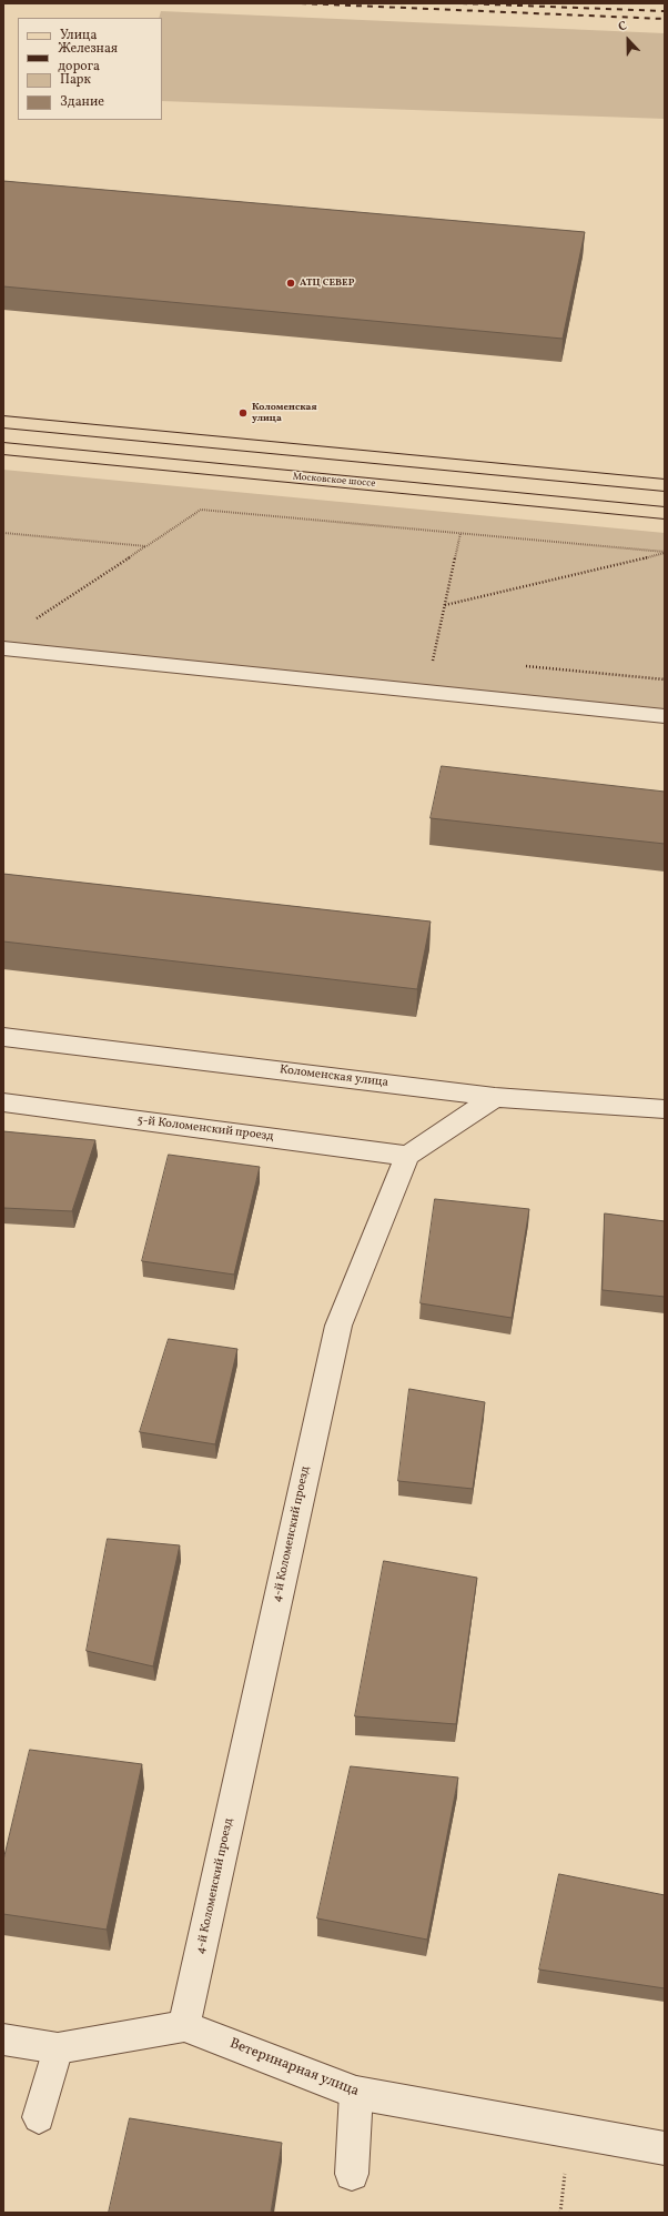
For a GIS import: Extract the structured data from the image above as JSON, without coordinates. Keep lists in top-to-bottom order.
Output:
{
  "streets": {
    "main road": ["Московское шоссе"],
    "street": [
      "Коломенская улица",
      "5-й Коломенский проезд",
      "4-й Коломенский проезд",
      "Ветеринарная улица"
    ]
  },
  "crossings": [
    ["5-й Коломенский проезд", "4-й Коломенский проезд"],
    ["4-й Коломенский проезд", "Ветеринарная улица"]
  ],
  "places": ["АТЦ СЕВЕР", "Коломенская улица"],
  "legend": [
    "Улица",
    "Железная дорога",
    "Парк",
    "Здание"
  ],
  "north": "top"
}
